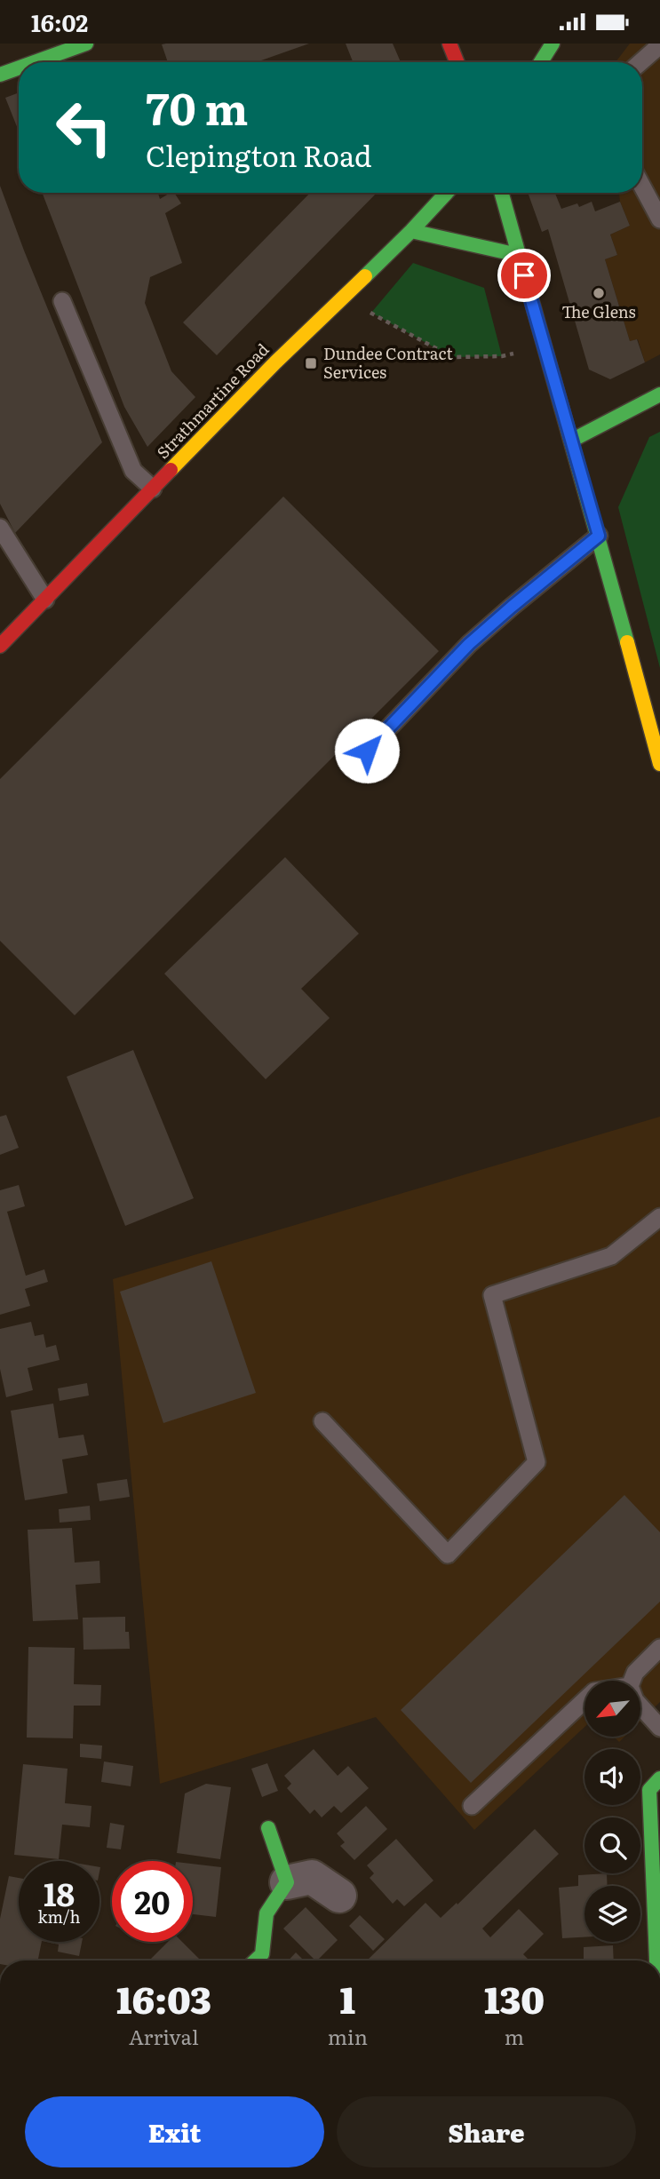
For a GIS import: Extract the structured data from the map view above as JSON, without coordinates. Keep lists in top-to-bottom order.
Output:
{
  "streets": {
    "street": ["Strathmartine Road"]
  },
  "places": {
    "other": ["The Glens"],
    "transit": ["Dundee Contract Services"]
  },
  "north": "bottom left",
  "page": {
    "status": "16:02",
    "turn": ["70 m", "Clepington Road"],
    "speed": "18 km/h",
    "limit": "20",
    "eta": [
      "16:03",
      "Arrival",
      "1",
      "min",
      "130",
      "m"
    ],
    "buttons": ["Exit", "Share"]
  }
}
